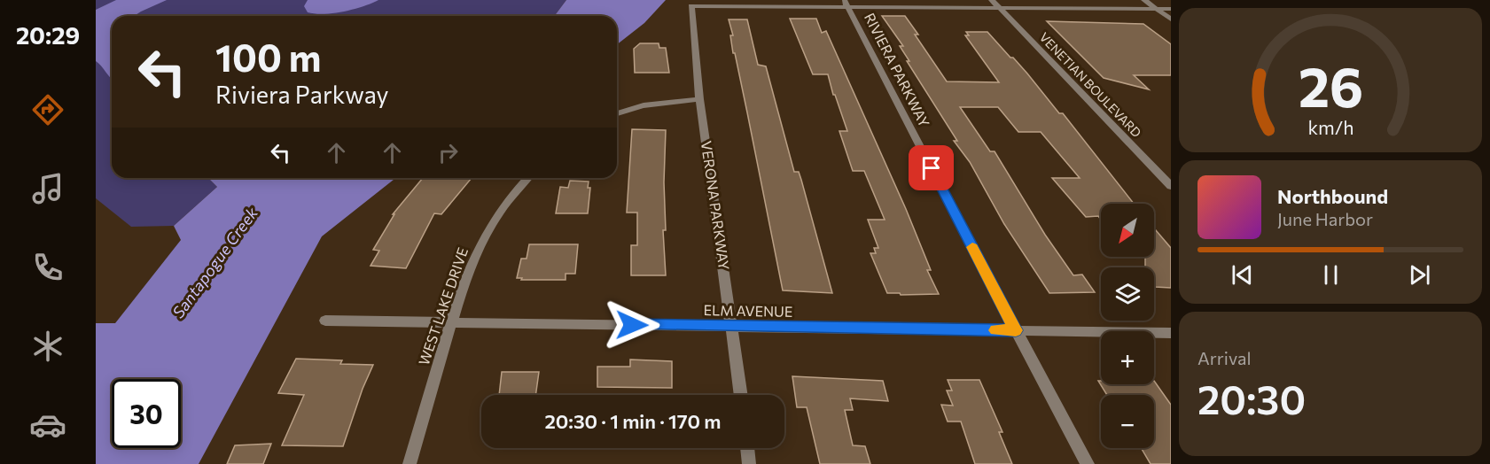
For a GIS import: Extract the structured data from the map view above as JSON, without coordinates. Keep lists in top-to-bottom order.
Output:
{
  "streets": {
    "street": [
      "RIVIERA PARKWAY",
      "VENETIAN BOULEVARD",
      "VERONA PARKWAY",
      "WEST LAKE DRIVE",
      "ELM AVENUE"
    ]
  },
  "crossings": [
    ["RIVIERA PARKWAY", "VERONA PARKWAY"],
    ["RIVIERA PARKWAY", "ELM AVENUE"],
    ["VERONA PARKWAY", "ELM AVENUE"],
    ["WEST LAKE DRIVE", "ELM AVENUE"]
  ],
  "water": ["Santapogue Creek"],
  "north": "bottom left",
  "page": {
    "tabs": "20:29",
    "turn": ["100 m", "Riviera Parkway"],
    "song": ["Northbound", "June Harbor"],
    "map_buttons": ["+", "−"],
    "tile": ["Arrival", "20:30"],
    "limit": "30",
    "trip": "20:30 · 1 min · 170 m",
    "gauge": ["26", "km/h"]
  }
}
